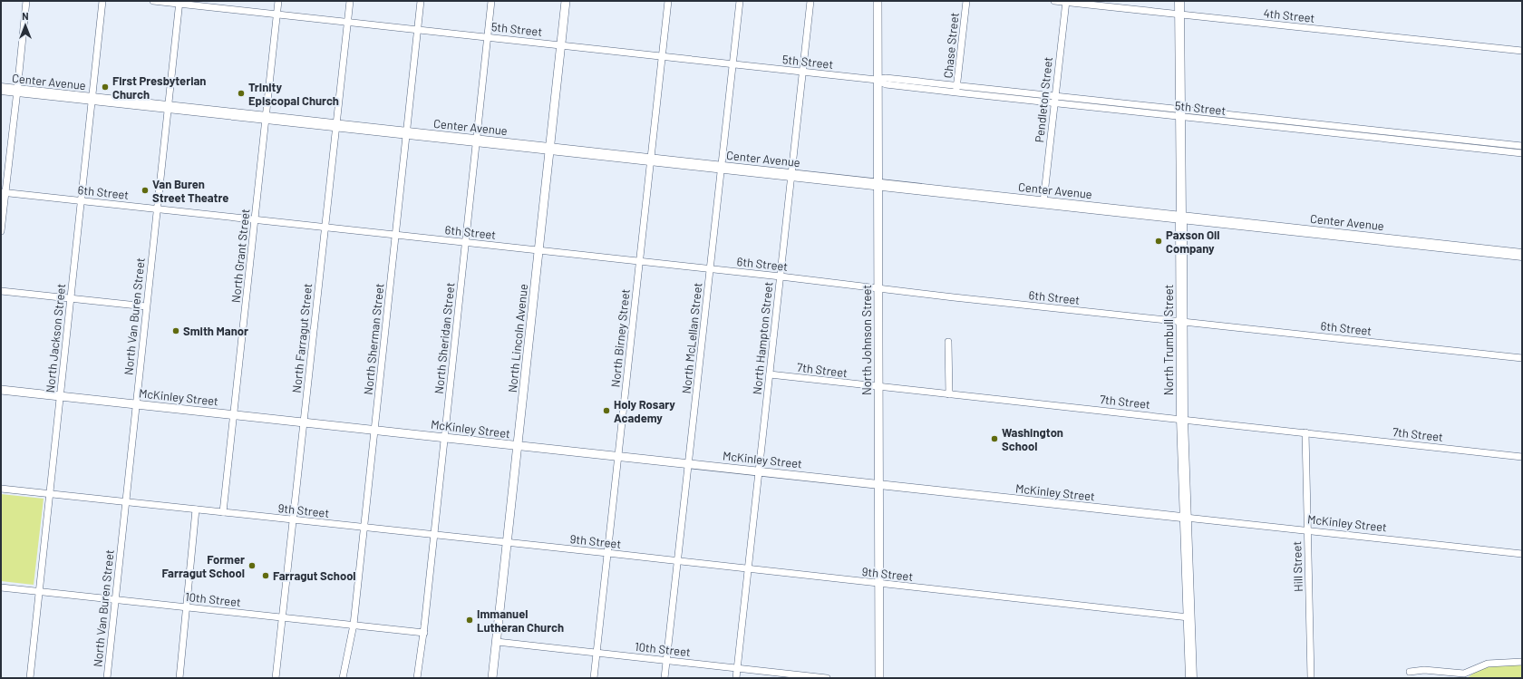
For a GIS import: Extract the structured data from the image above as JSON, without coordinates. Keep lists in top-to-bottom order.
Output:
{
  "streets": {
    "main road": ["Center Avenue", "North Trumbull Street"],
    "street": [
      "4th Street",
      "5th Street",
      "Chase Street",
      "Pendleton Street",
      "6th Street",
      "North Grant Street",
      "North Van Buren Street",
      "North Jackson Street",
      "North Farragut Street",
      "North Sheridan Street",
      "North Lincoln Avenue",
      "North Birney Street",
      "North McLellan Street",
      "North Hampton Street",
      "North Sherman Street",
      "North Johnson Street",
      "7th Street",
      "McKinley Street",
      "9th Street",
      "Hill Street",
      "10th Street"
    ]
  },
  "crossings": [
    ["4th Street", "Pendleton Street"],
    ["4th Street", "North Trumbull Street"],
    ["5th Street", "Chase Street"],
    ["5th Street", "Pendleton Street"],
    ["5th Street", "North Grant Street"],
    ["5th Street", "North Van Buren Street"],
    ["5th Street", "North Farragut Street"],
    ["5th Street", "North Sheridan Street"],
    ["5th Street", "North Lincoln Avenue"],
    ["5th Street", "North Birney Street"],
    ["5th Street", "North McLellan Street"],
    ["5th Street", "North Hampton Street"],
    ["5th Street", "North Sherman Street"],
    ["5th Street", "North Johnson Street"],
    ["5th Street", "North Trumbull Street"],
    ["Center Avenue", "Pendleton Street"],
    ["Center Avenue", "North Grant Street"],
    ["Center Avenue", "North Van Buren Street"],
    ["Center Avenue", "North Jackson Street"],
    ["Center Avenue", "North Farragut Street"],
    ["Center Avenue", "North Sheridan Street"],
    ["Center Avenue", "North Lincoln Avenue"],
    ["Center Avenue", "North Birney Street"],
    ["Center Avenue", "North McLellan Street"],
    ["Center Avenue", "North Hampton Street"],
    ["Center Avenue", "North Sherman Street"],
    ["Center Avenue", "North Johnson Street"],
    ["Center Avenue", "North Trumbull Street"],
    ["6th Street", "North Grant Street"],
    ["6th Street", "North Van Buren Street"],
    ["6th Street", "North Jackson Street"],
    ["6th Street", "North Farragut Street"],
    ["6th Street", "North Sheridan Street"],
    ["6th Street", "North Lincoln Avenue"],
    ["6th Street", "North Birney Street"],
    ["6th Street", "North McLellan Street"],
    ["6th Street", "North Hampton Street"],
    ["6th Street", "North Sherman Street"],
    ["6th Street", "North Johnson Street"],
    ["6th Street", "North Trumbull Street"],
    ["North Grant Street", "McKinley Street"],
    ["North Grant Street", "9th Street"],
    ["North Van Buren Street", "McKinley Street"],
    ["North Van Buren Street", "9th Street"],
    ["North Van Buren Street", "10th Street"],
    ["North Jackson Street", "McKinley Street"],
    ["North Jackson Street", "9th Street"],
    ["North Jackson Street", "10th Street"],
    ["North Farragut Street", "McKinley Street"],
    ["North Farragut Street", "9th Street"],
    ["North Farragut Street", "10th Street"],
    ["North Sheridan Street", "McKinley Street"],
    ["North Sheridan Street", "9th Street"],
    ["North Sheridan Street", "10th Street"],
    ["North Lincoln Avenue", "McKinley Street"],
    ["North Lincoln Avenue", "9th Street"],
    ["North Lincoln Avenue", "10th Street"],
    ["North Birney Street", "McKinley Street"],
    ["North Birney Street", "9th Street"],
    ["North Birney Street", "10th Street"],
    ["North McLellan Street", "McKinley Street"],
    ["North McLellan Street", "9th Street"],
    ["North McLellan Street", "10th Street"],
    ["North Hampton Street", "7th Street"],
    ["North Hampton Street", "McKinley Street"],
    ["North Hampton Street", "9th Street"],
    ["North Hampton Street", "10th Street"],
    ["North Sherman Street", "McKinley Street"],
    ["North Sherman Street", "9th Street"],
    ["North Sherman Street", "10th Street"],
    ["North Johnson Street", "7th Street"],
    ["North Johnson Street", "McKinley Street"],
    ["North Johnson Street", "9th Street"],
    ["North Trumbull Street", "7th Street"],
    ["North Trumbull Street", "McKinley Street"],
    ["North Trumbull Street", "9th Street"],
    ["7th Street", "Hill Street"],
    ["McKinley Street", "Hill Street"]
  ],
  "places": [
    "First Presbyterian Church",
    "Trinity Episcopal Church",
    "Van Buren Street Theatre",
    "Paxson Oil Company",
    "Smith Manor",
    "Holy Rosary Academy",
    "Washington School",
    "Former Farragut School",
    "Farragut School",
    "Immanuel Lutheran Church"
  ],
  "north": "top"
}
